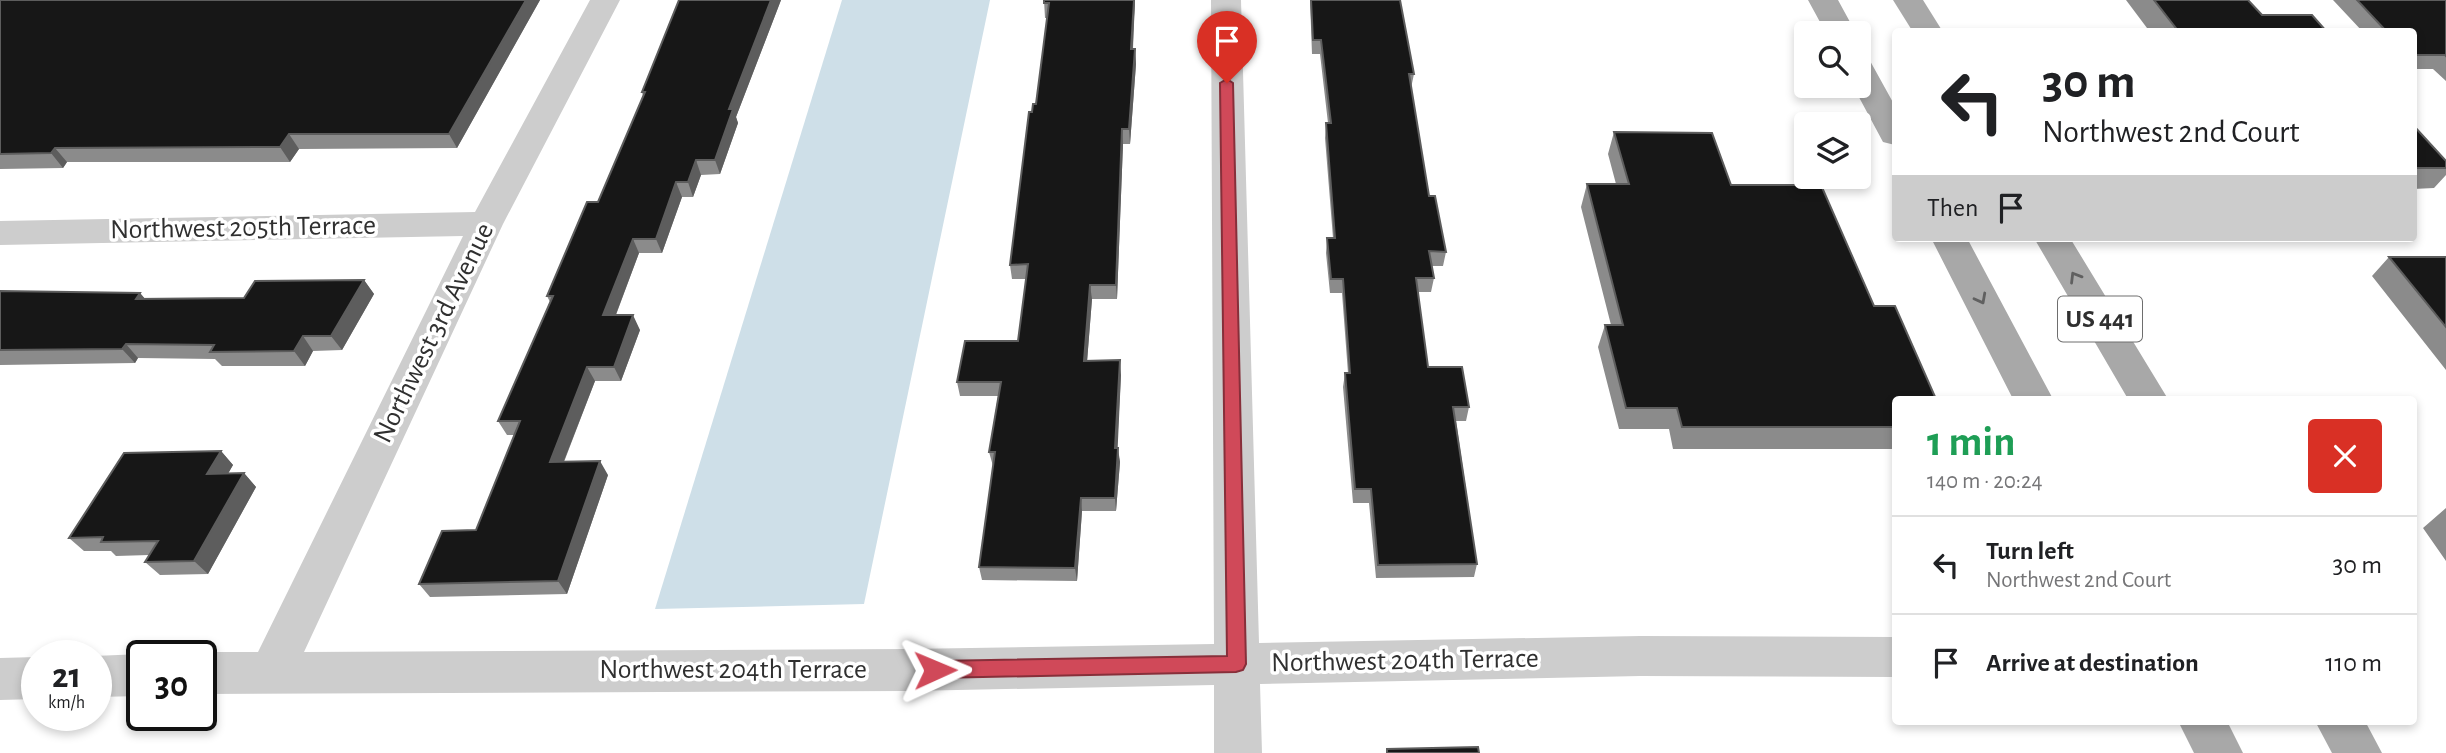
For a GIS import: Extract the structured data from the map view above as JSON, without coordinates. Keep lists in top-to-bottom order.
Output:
{
  "streets": {
    "main road": ["US 441"],
    "street": ["Northwest 205th Terrace", "Northwest 3rd Avenue", "Northwest 204th Terrace"]
  },
  "crossings": [
    ["Northwest 205th Terrace", "Northwest 3rd Avenue"],
    ["Northwest 3rd Avenue", "Northwest 204th Terrace"]
  ],
  "page": {
    "turn": ["30 m", "Northwest 2nd Court"],
    "then": "Then",
    "heading": ["1 min", "140 m · 20:24"],
    "list": [
      {
        "name": "Turn left",
        "note": "Northwest 2nd Court",
        "value": "30 m"
      },
      {
        "name": "Arrive at destination",
        "value": "110 m"
      }
    ],
    "speed": "21 km/h",
    "limit": "30"
  }
}
